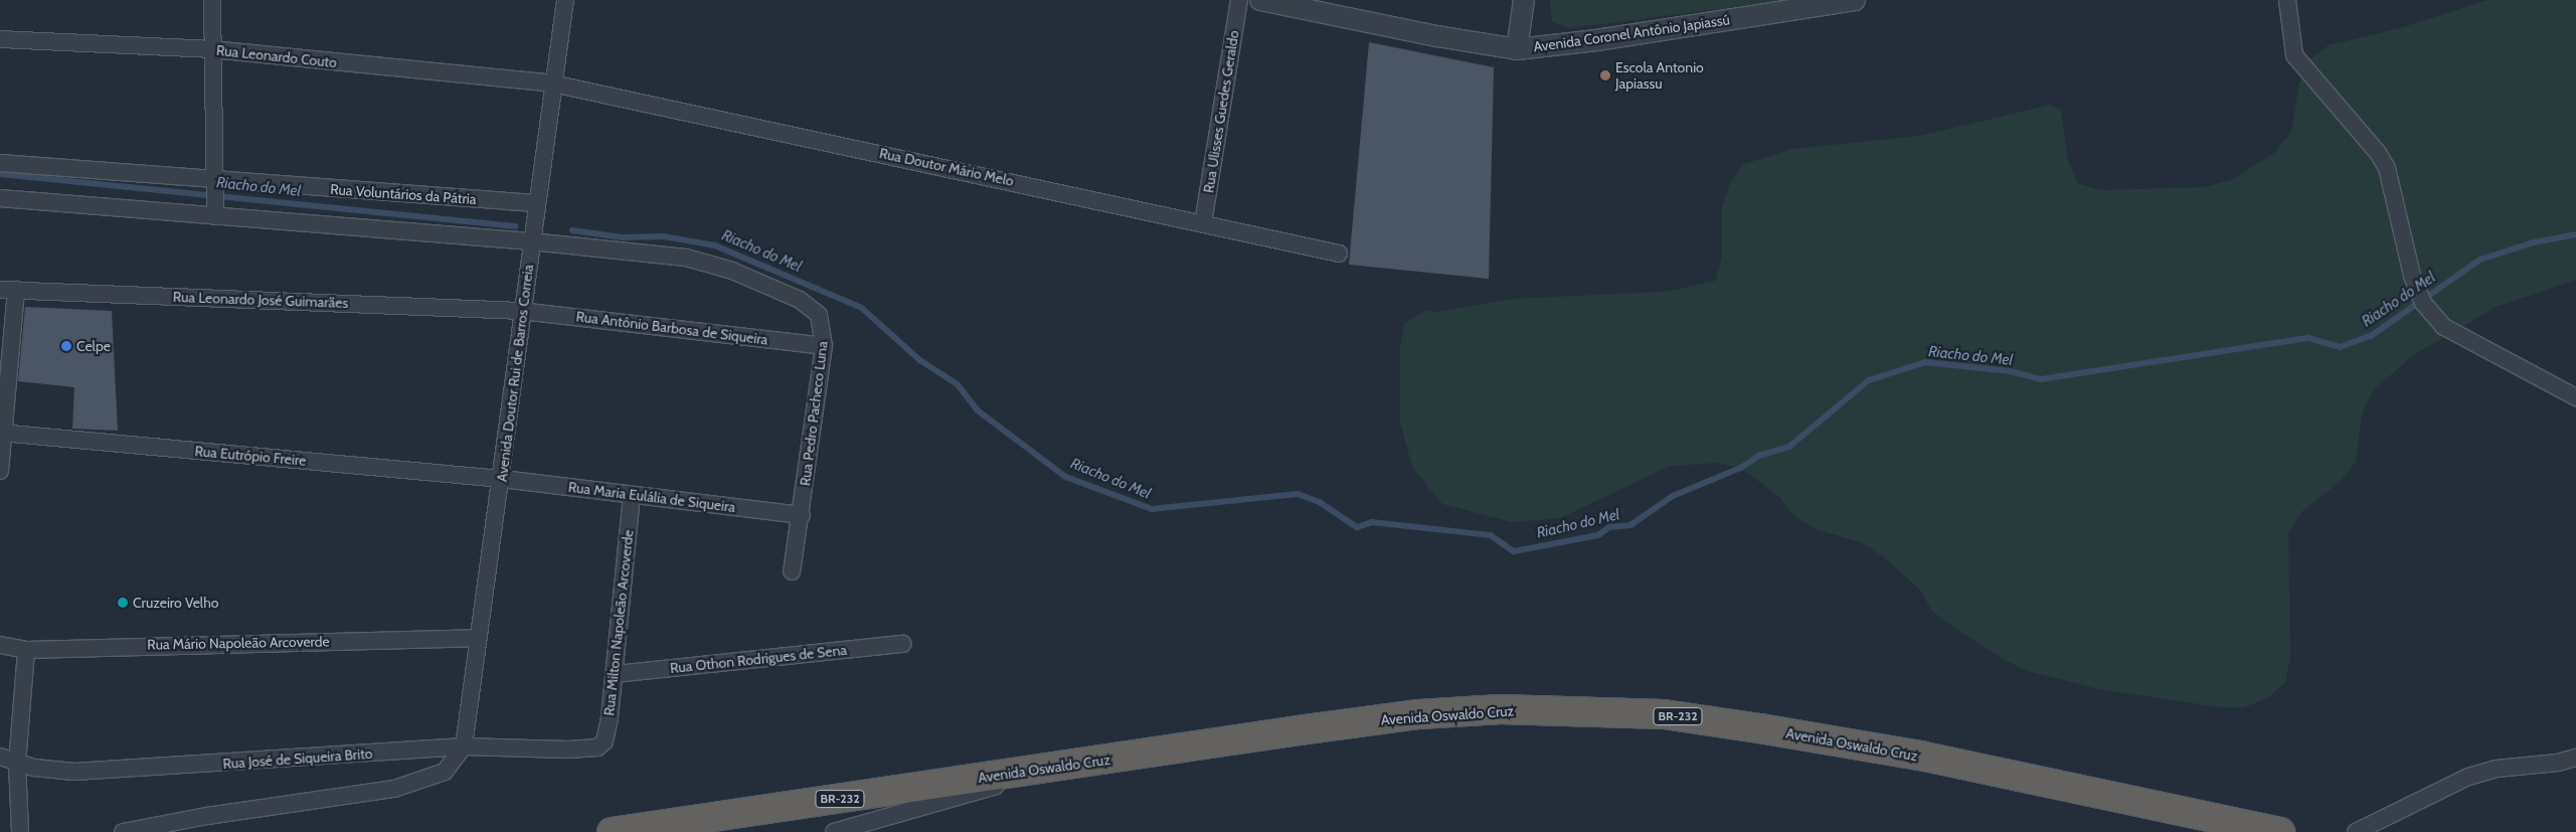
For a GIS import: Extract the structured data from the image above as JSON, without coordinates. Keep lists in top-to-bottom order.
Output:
{
  "streets": {
    "highway": ["Avenida Oswaldo Cruz", "BR-232"],
    "street": [
      "Avenida Coronel Antônio Japiassú",
      "Rua Leonardo Couto",
      "Rua Ulisses Guedes Geraldo",
      "Rua Doutor Mário Melo",
      "Rua Voluntários da Pátria",
      "Rua Leonardo José Guimarães",
      "Rua Antônio Barbosa de Siqueira",
      "Avenida Doutor Rui de Barros Correia",
      "Rua Pedro Pacheco Luna",
      "Rua Eutrópio Freire",
      "Rua Maria Eulália de Siqueira",
      "Rua Milton Napoleão Arcoverde",
      "Rua Mário Napoleão Arcoverde",
      "Rua Othon Rodrigues de Sena",
      "Rua José de Siqueira Brito"
    ]
  },
  "crossings": [
    ["Rua Leonardo Couto", "Rua Doutor Mário Melo"],
    ["Rua Leonardo Couto", "Avenida Doutor Rui de Barros Correia"],
    ["Rua Ulisses Guedes Geraldo", "Rua Doutor Mário Melo"],
    ["Rua Doutor Mário Melo", "Avenida Doutor Rui de Barros Correia"],
    ["Rua Voluntários da Pátria", "Avenida Doutor Rui de Barros Correia"],
    ["Rua Leonardo José Guimarães", "Rua Antônio Barbosa de Siqueira"],
    ["Rua Leonardo José Guimarães", "Avenida Doutor Rui de Barros Correia"],
    ["Rua Antônio Barbosa de Siqueira", "Avenida Doutor Rui de Barros Correia"],
    ["Rua Antônio Barbosa de Siqueira", "Rua Pedro Pacheco Luna"],
    ["Avenida Doutor Rui de Barros Correia", "Rua Pedro Pacheco Luna"],
    ["Avenida Doutor Rui de Barros Correia", "Rua Eutrópio Freire"],
    ["Avenida Doutor Rui de Barros Correia", "Rua Maria Eulália de Siqueira"],
    ["Avenida Doutor Rui de Barros Correia", "Rua Mário Napoleão Arcoverde"],
    ["Avenida Doutor Rui de Barros Correia", "Rua José de Siqueira Brito"],
    ["Rua Pedro Pacheco Luna", "Rua Maria Eulália de Siqueira"],
    ["Rua Eutrópio Freire", "Rua Maria Eulália de Siqueira"],
    ["Rua Maria Eulália de Siqueira", "Rua Milton Napoleão Arcoverde"],
    ["Rua Milton Napoleão Arcoverde", "Rua Othon Rodrigues de Sena"],
    ["Rua Milton Napoleão Arcoverde", "Rua José de Siqueira Brito"]
  ],
  "water": ["Riacho do Mel"],
  "places": ["Escola Antonio Japiassu", "Celpe", "Cruzeiro Velho"]
}
